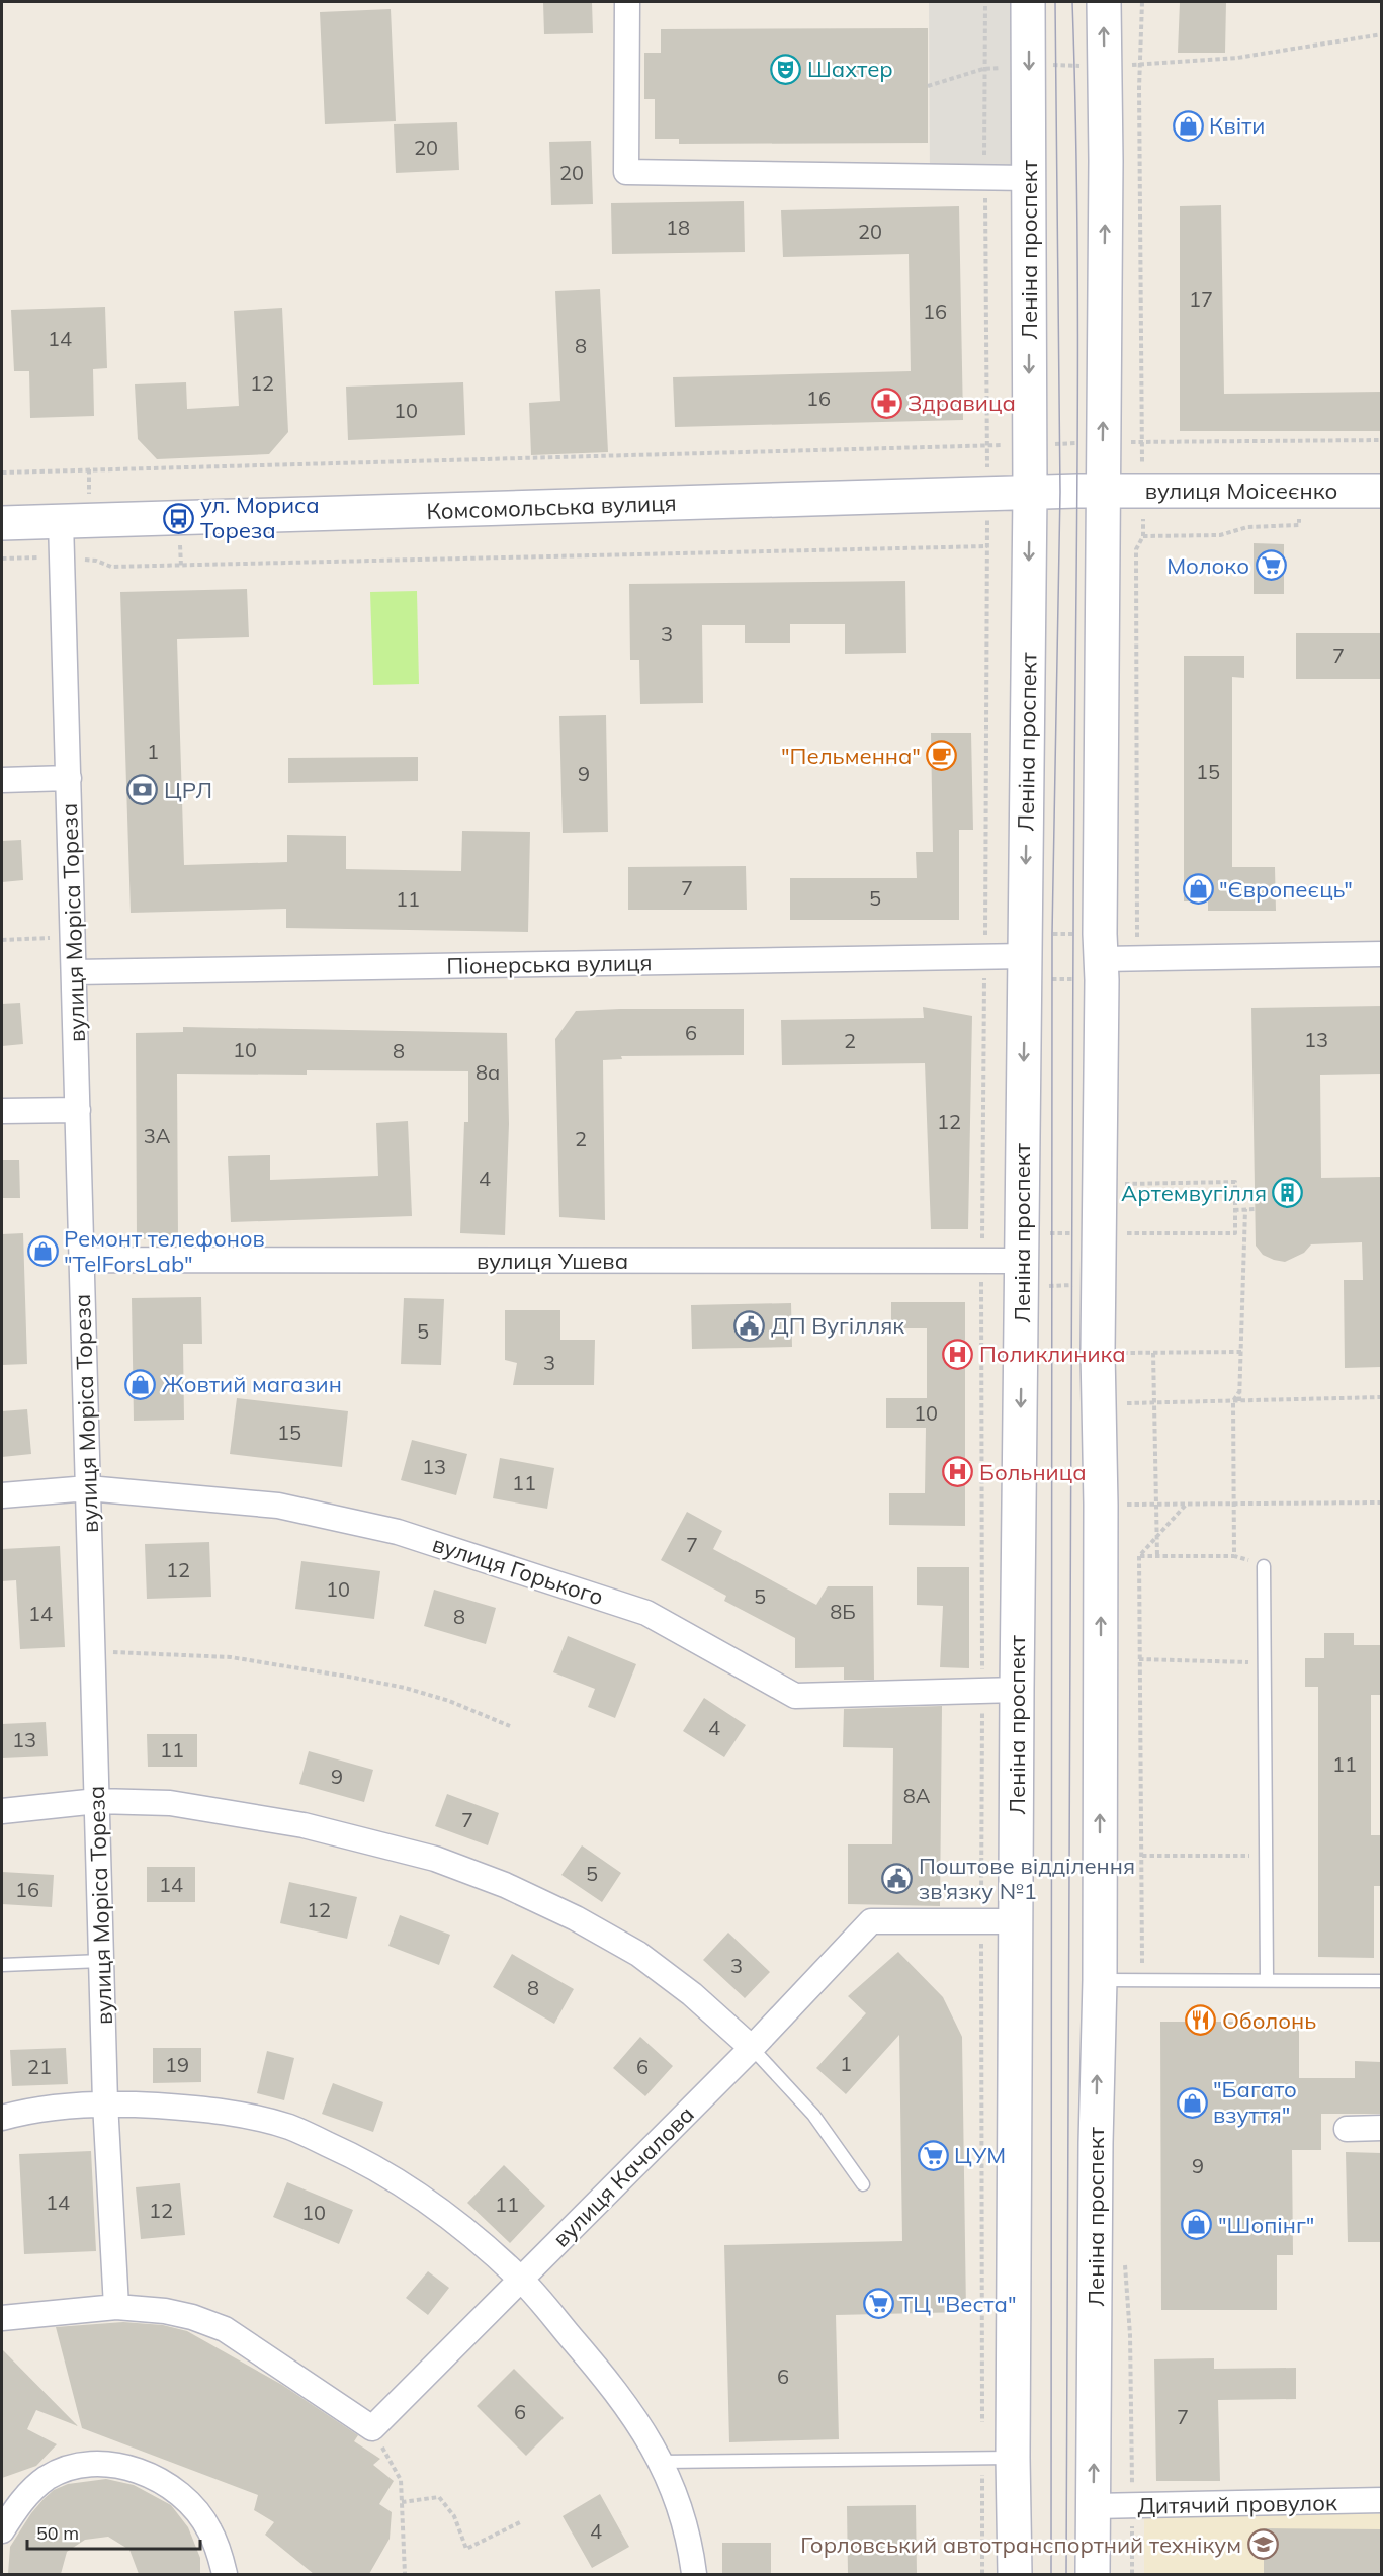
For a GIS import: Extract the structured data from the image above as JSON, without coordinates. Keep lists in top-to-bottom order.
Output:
{
  "streets": {
    "main road": ["Леніна проспект", "вулиця Моісеєнко", "Комсомольська вулиця"],
    "street": [
      "вулиця Моріса Тореза",
      "Піонерська вулиця",
      "вулиця Ушева",
      "вулиця Горького",
      "вулиця Качалова",
      "Дитячий провулок"
    ]
  },
  "crossings": [
    ["Леніна проспект", "вулиця Моісеєнко"],
    ["Леніна проспект", "Комсомольська вулиця"],
    ["Леніна проспект", "Піонерська вулиця"],
    ["Леніна проспект", "вулиця Ушева"],
    ["Леніна проспект", "вулиця Горького"],
    ["Леніна проспект", "Дитячий провулок"],
    ["вулиця Моісеєнко", "Комсомольська вулиця"],
    ["Комсомольська вулиця", "вулиця Моріса Тореза"],
    ["вулиця Моріса Тореза", "Піонерська вулиця"],
    ["вулиця Моріса Тореза", "вулиця Ушева"],
    ["вулиця Моріса Тореза", "вулиця Горького"]
  ],
  "places": {
    "theatre": ["Шахтер"],
    "shop": [
      "Квіти",
      "\"Європеєць\"",
      "Ремонт телефонов \"TelForsLab\"",
      "Жовтий магазин",
      "\"Багато взуття\"",
      "\"Шопінг\""
    ],
    "pharmacy": ["Здравица"],
    "bus stop": ["ул. Мориса Тореза"],
    "supermarket": ["Молоко", "ЦУМ", "ТЦ \"Веста\""],
    "cafe": ["\"Пельменна\""],
    "bank": ["ЦРЛ"],
    "building": ["Артемвугілля"],
    "public building": ["ДП Вугілляк", "Поштове відділення зв'язку №1"],
    "hospital": ["Поликлиника", "Больница"],
    "restaurant": ["Оболонь"],
    "school or university": ["Горловський автотранспортний технікум"]
  },
  "house_numbers": [
    "20",
    "20",
    "18",
    "20",
    "17",
    "16",
    "14",
    "8",
    "12",
    "16",
    "10",
    "3",
    "7",
    "1",
    "15",
    "9",
    "7",
    "5",
    "11",
    "6",
    "13",
    "2",
    "10",
    "8",
    "8а",
    "12",
    "3А",
    "2",
    "4",
    "5",
    "3",
    "10",
    "15",
    "13",
    "11",
    "7",
    "12",
    "10",
    "5",
    "8Б",
    "14",
    "8",
    "4",
    "13",
    "11",
    "11",
    "9",
    "8А",
    "7",
    "5",
    "14",
    "16",
    "12",
    "3",
    "8",
    "1",
    "19",
    "21",
    "6",
    "9",
    "14",
    "11",
    "12",
    "10",
    "6",
    "6",
    "7",
    "4"
  ],
  "scale_bar": "50 m"
}
